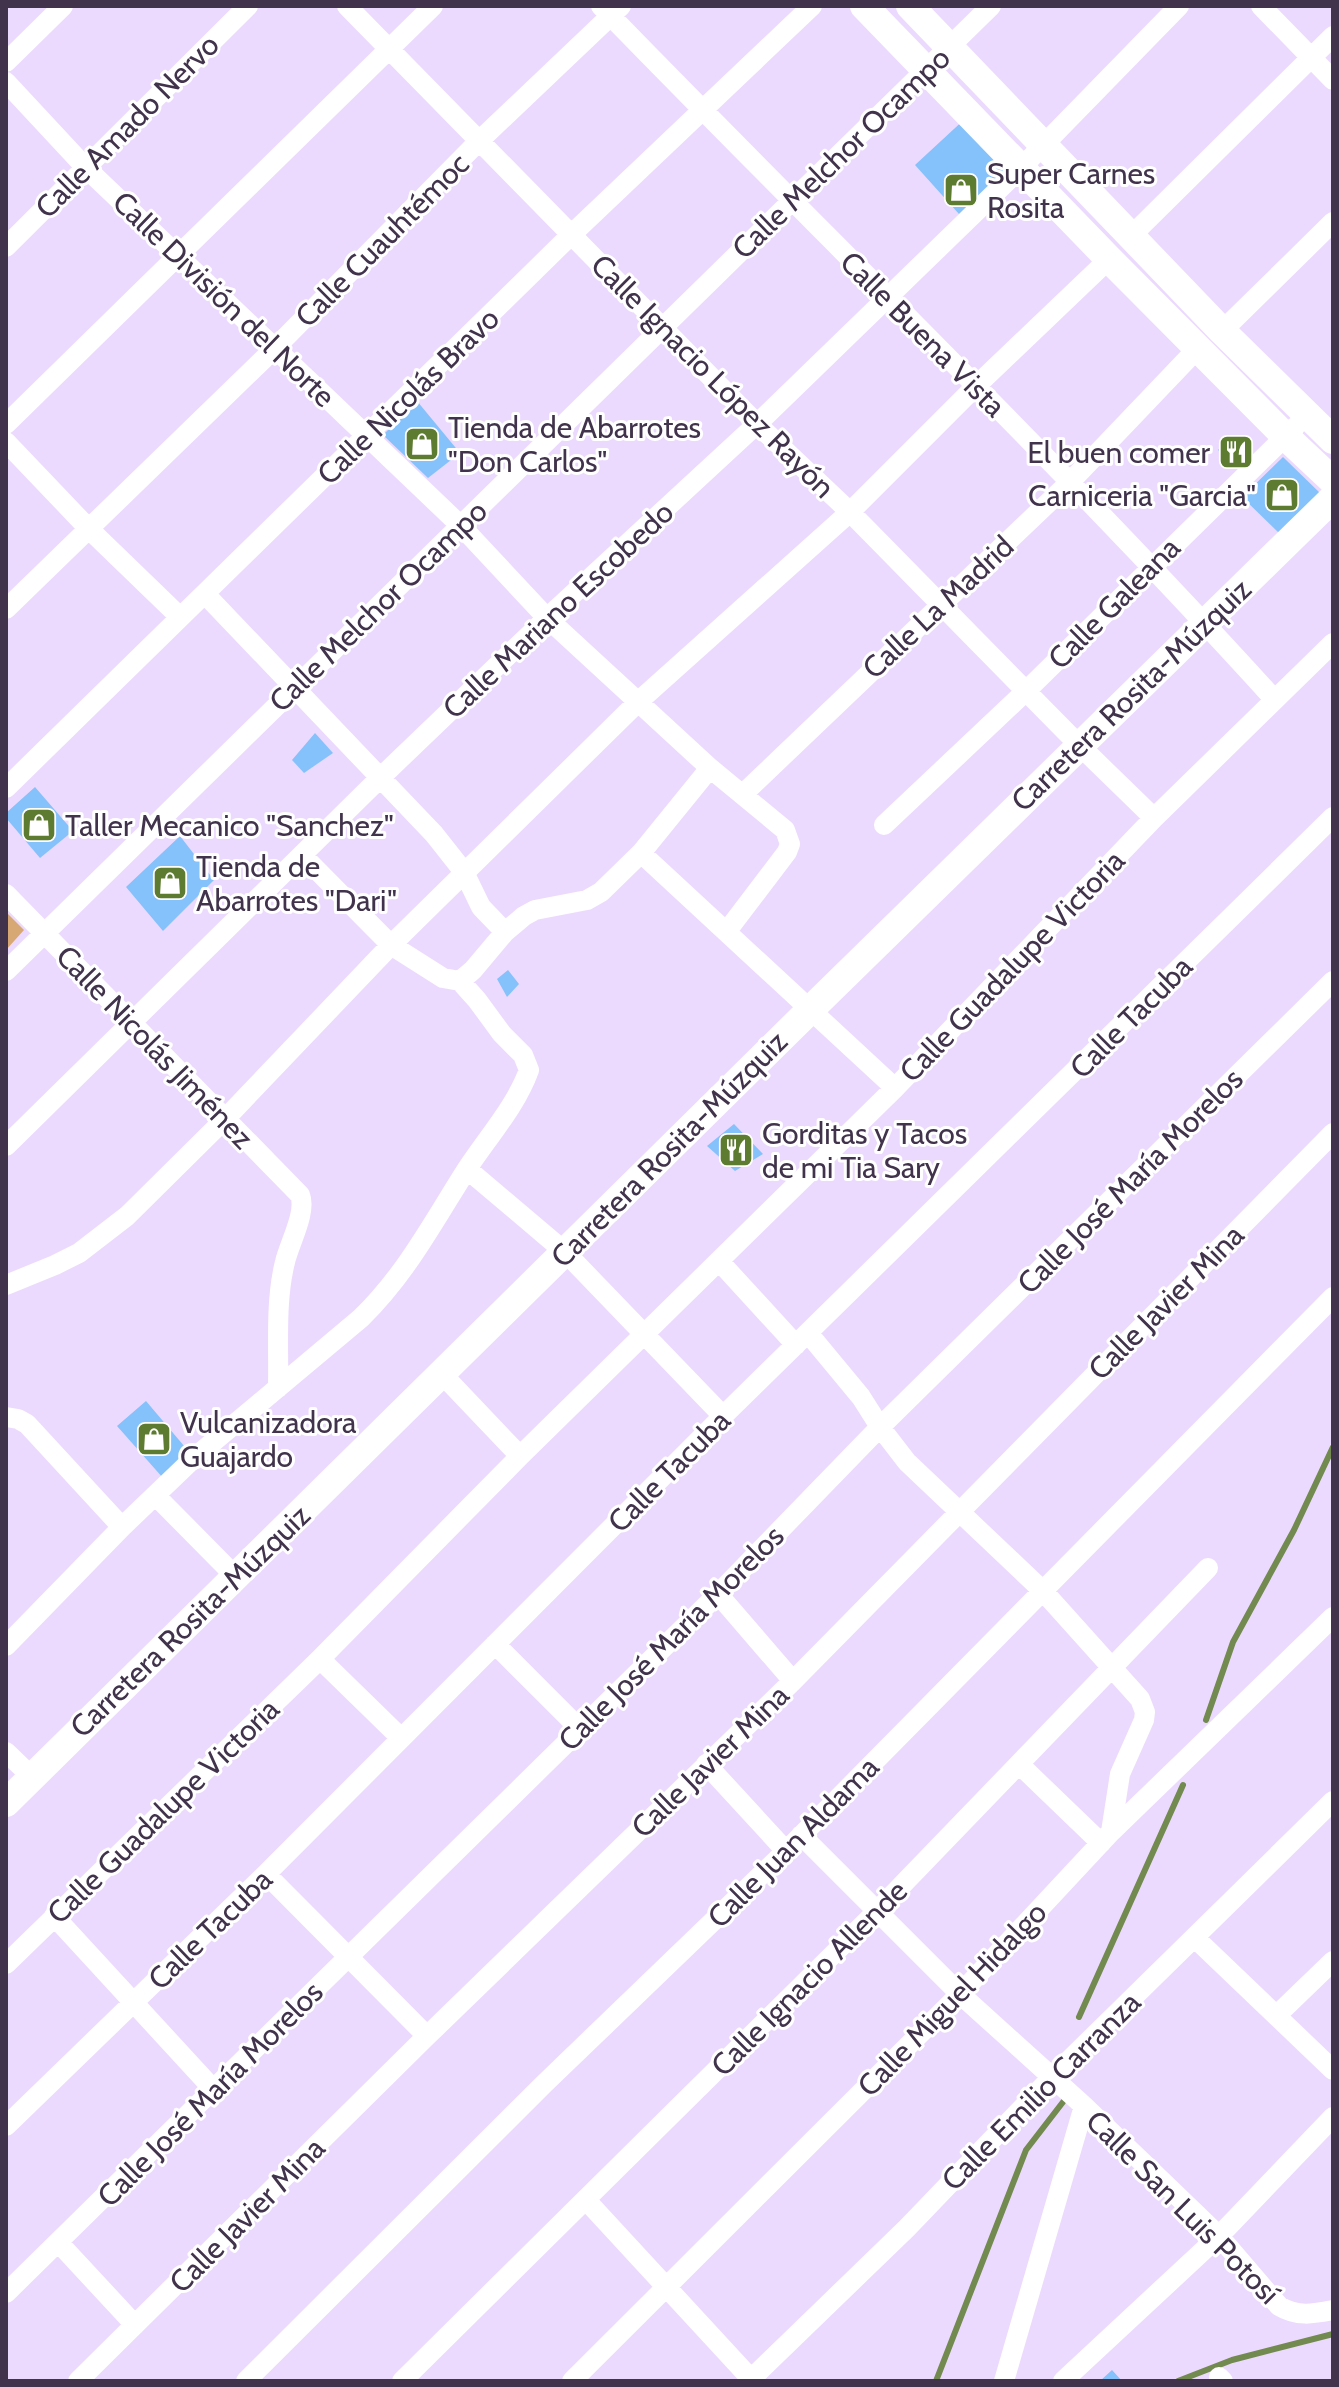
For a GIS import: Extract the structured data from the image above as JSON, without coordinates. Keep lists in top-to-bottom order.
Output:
{
  "streets": {
    "main road": ["Carretera Rosita-Múzquiz"],
    "street": [
      "Calle Amado Nervo",
      "Calle Melchor Ocampo",
      "Calle Cuauhtémoc",
      "Calle División del Norte",
      "Calle Buena Vista",
      "Calle Ignacio López Rayón",
      "Calle Nicolás Bravo",
      "Calle Galeana",
      "Calle La Madrid",
      "Calle Mariano Escobedo",
      "Calle Guadalupe Victoria",
      "Calle Tacuba",
      "Calle Nicolás Jiménez",
      "Calle José María Morelos",
      "Calle Javier Mina",
      "Calle Juan Aldama",
      "Calle Ignacio Allende",
      "Calle Miguel Hidalgo",
      "Calle Emilio Carranza",
      "Calle San Luis Potosí"
    ]
  },
  "crossings": [
    ["Calle Amado Nervo", "Calle División del Norte"],
    ["Calle Melchor Ocampo", "Calle División del Norte"],
    ["Calle Melchor Ocampo", "Calle Buena Vista"],
    ["Calle Melchor Ocampo", "Calle Ignacio López Rayón"],
    ["Calle Melchor Ocampo", "Calle Nicolás Jiménez"],
    ["Calle Cuauhtémoc", "Calle División del Norte"],
    ["Calle Cuauhtémoc", "Calle Buena Vista"],
    ["Calle Cuauhtémoc", "Calle Ignacio López Rayón"],
    ["Calle División del Norte", "Calle Nicolás Bravo"],
    ["Calle División del Norte", "Calle La Madrid"],
    ["Calle División del Norte", "Calle Mariano Escobedo"],
    ["Calle Buena Vista", "Calle Nicolás Bravo"],
    ["Calle Buena Vista", "Calle Galeana"],
    ["Calle Buena Vista", "Calle La Madrid"],
    ["Calle Buena Vista", "Calle Mariano Escobedo"],
    ["Calle Buena Vista", "Carretera Rosita-Múzquiz"],
    ["Calle Buena Vista", "Calle Guadalupe Victoria"],
    ["Calle Ignacio López Rayón", "Calle Nicolás Bravo"],
    ["Calle Ignacio López Rayón", "Calle Galeana"],
    ["Calle Ignacio López Rayón", "Calle La Madrid"],
    ["Calle Ignacio López Rayón", "Calle Mariano Escobedo"],
    ["Calle Ignacio López Rayón", "Carretera Rosita-Múzquiz"],
    ["Calle Ignacio López Rayón", "Calle Guadalupe Victoria"],
    ["Calle Mariano Escobedo", "Calle Nicolás Jiménez"],
    ["Calle Juan Aldama", "Calle San Luis Potosí"],
    ["Calle Ignacio Allende", "Calle San Luis Potosí"],
    ["Calle Miguel Hidalgo", "Calle San Luis Potosí"],
    ["Calle Emilio Carranza", "Calle San Luis Potosí"]
  ],
  "places": {
    "shop": [
      "Super Carnes Rosita",
      "Tienda de Abarrotes \"Don Carlos\"",
      "Carniceria \"Garcia\"",
      "Taller Mecanico \"Sanchez\"",
      "Tienda de Abarrotes \"Dari\"",
      "Vulcanizadora Guajardo"
    ],
    "restaurant": ["El buen comer", "Gorditas y Tacos de mi Tia Sary"]
  }
}
